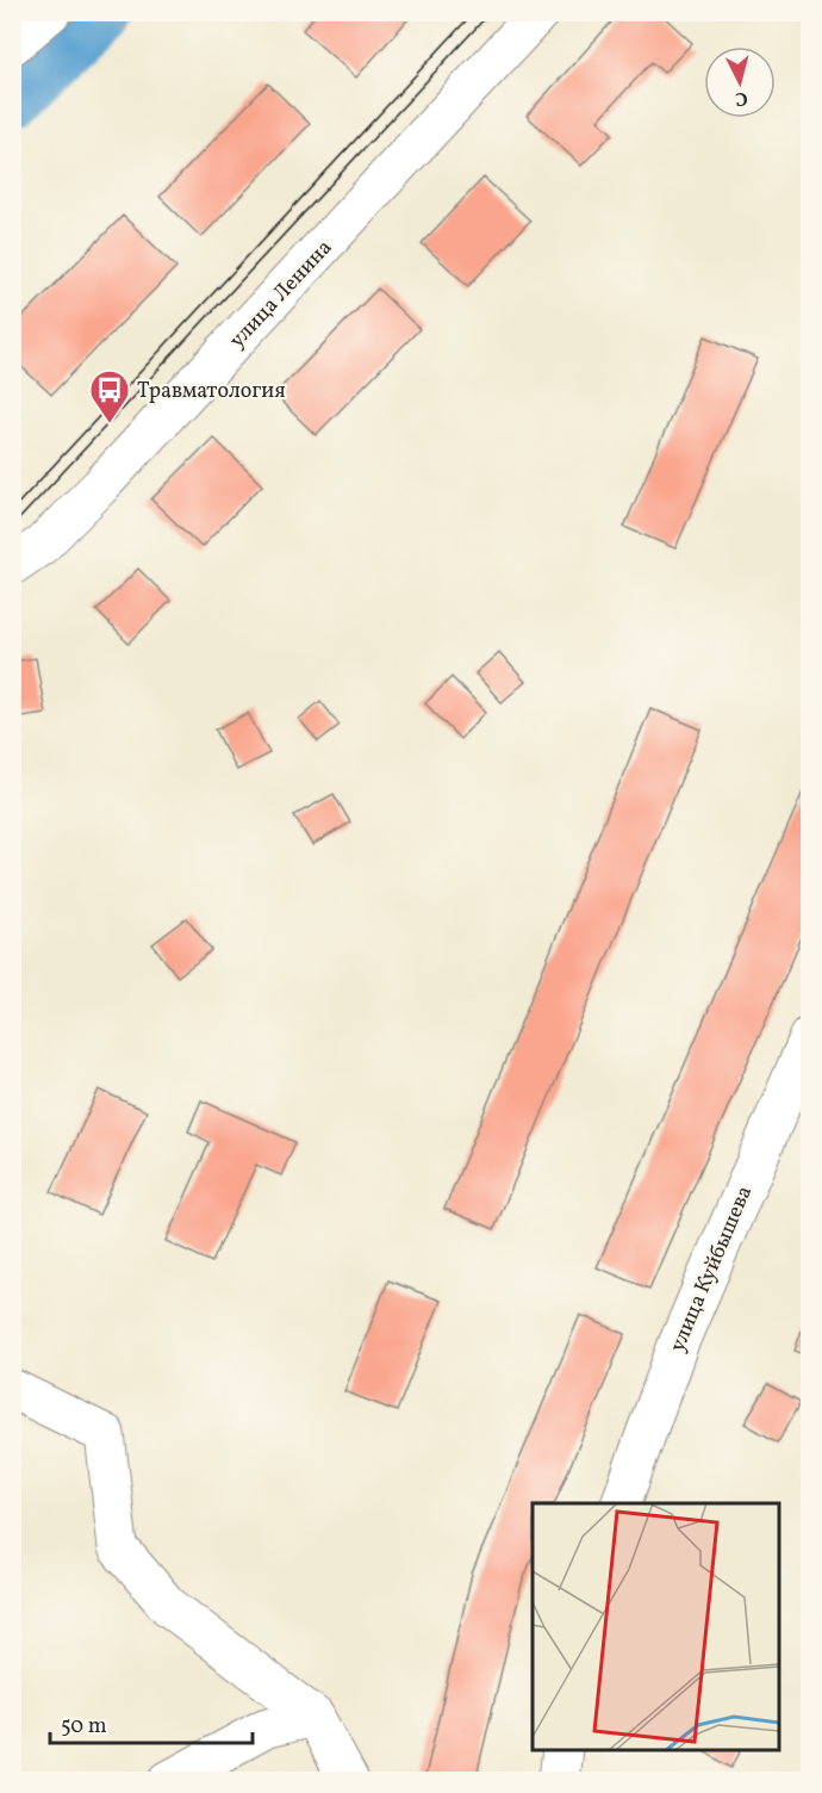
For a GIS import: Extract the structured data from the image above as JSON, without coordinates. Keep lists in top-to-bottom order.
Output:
{
  "streets": {
    "main road": ["улица Ленина", "улица Куйбышева"]
  },
  "places": {
    "bus stop": ["Травматология"]
  },
  "scale_bar": "50 m",
  "north": "bottom"
}
